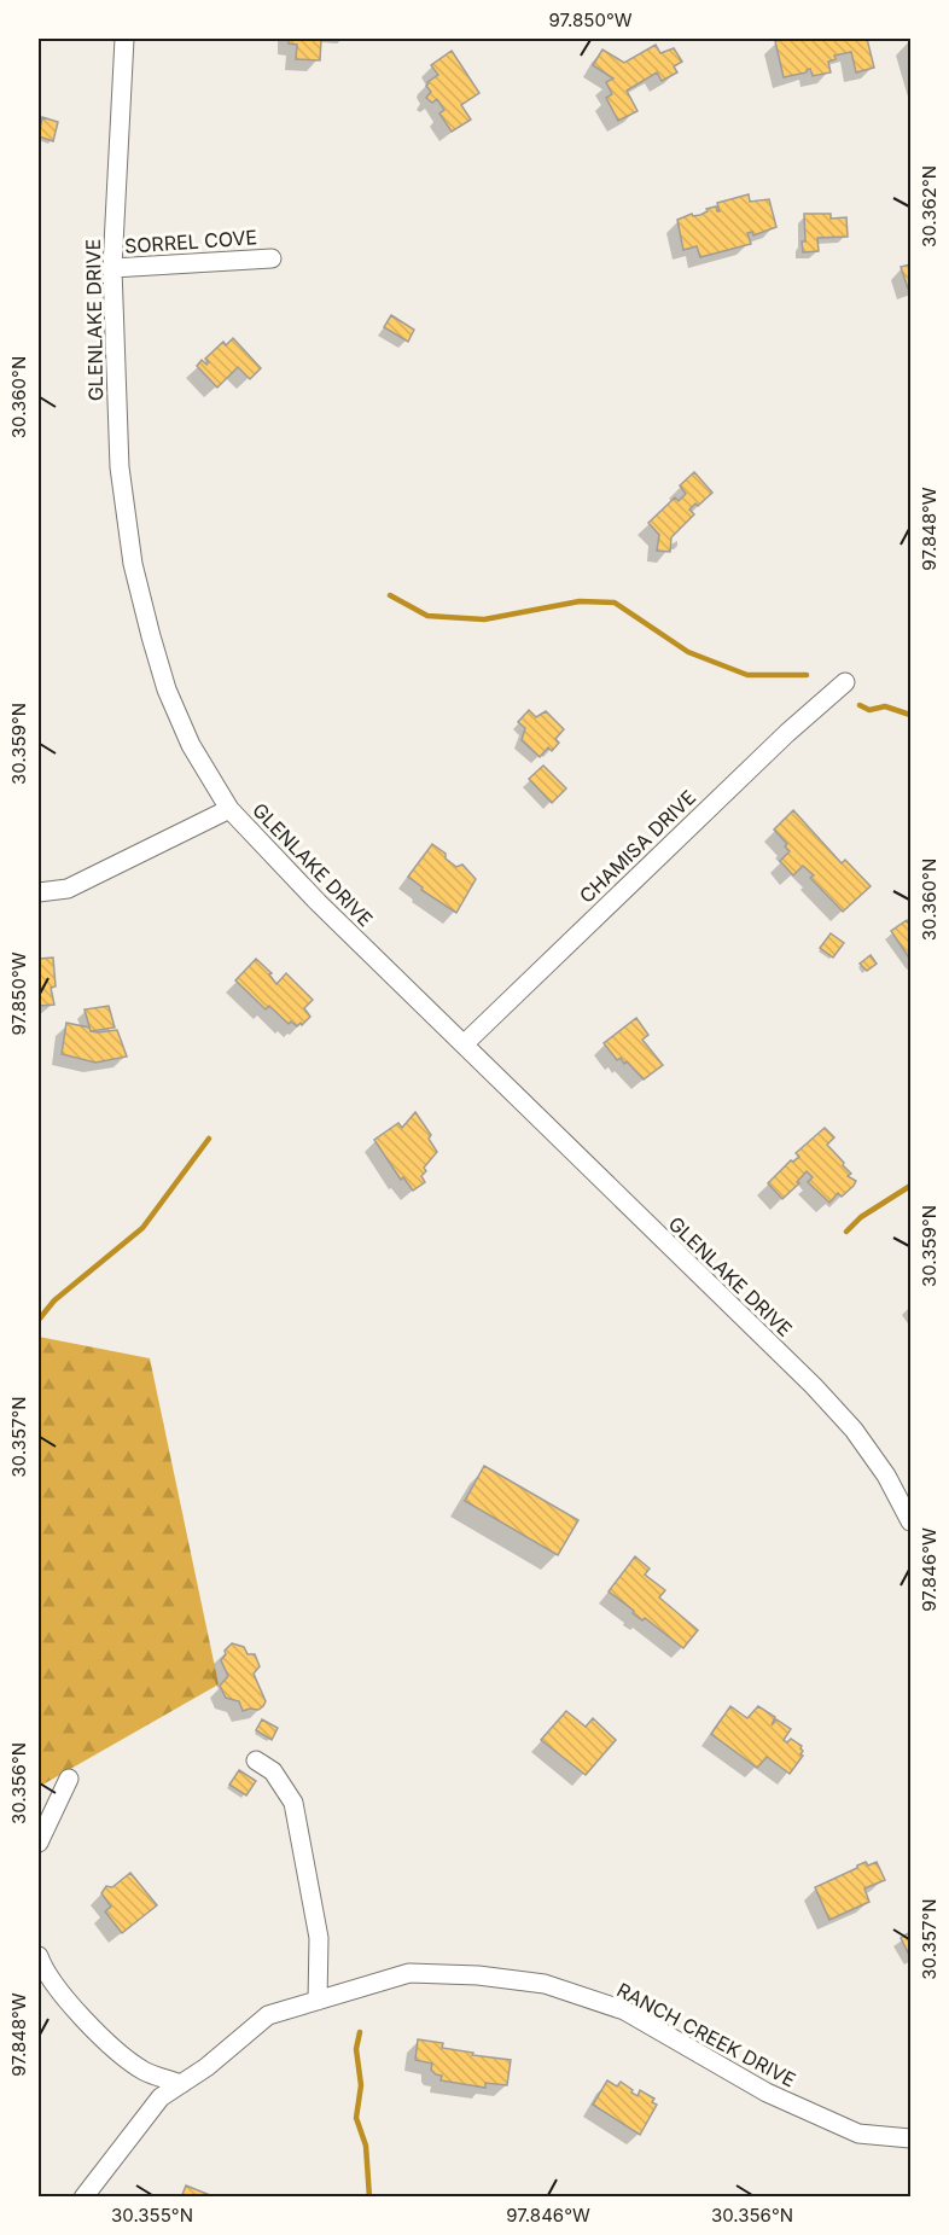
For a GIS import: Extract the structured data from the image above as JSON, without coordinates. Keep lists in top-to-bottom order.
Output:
{
  "streets": {
    "street": [
      "SORREL COVE",
      "GLENLAKE DRIVE",
      "CHAMISA DRIVE",
      "RANCH CREEK DRIVE"
    ]
  },
  "crossings": [
    ["SORREL COVE", "GLENLAKE DRIVE"],
    ["GLENLAKE DRIVE", "CHAMISA DRIVE"]
  ],
  "coordinates": [
    "97.850°W",
    "30.362°N",
    "30.360°N",
    "97.848°W",
    "30.359°N",
    "30.357°N",
    "97.846°W",
    "30.356°N",
    "30.355°N"
  ]
}
